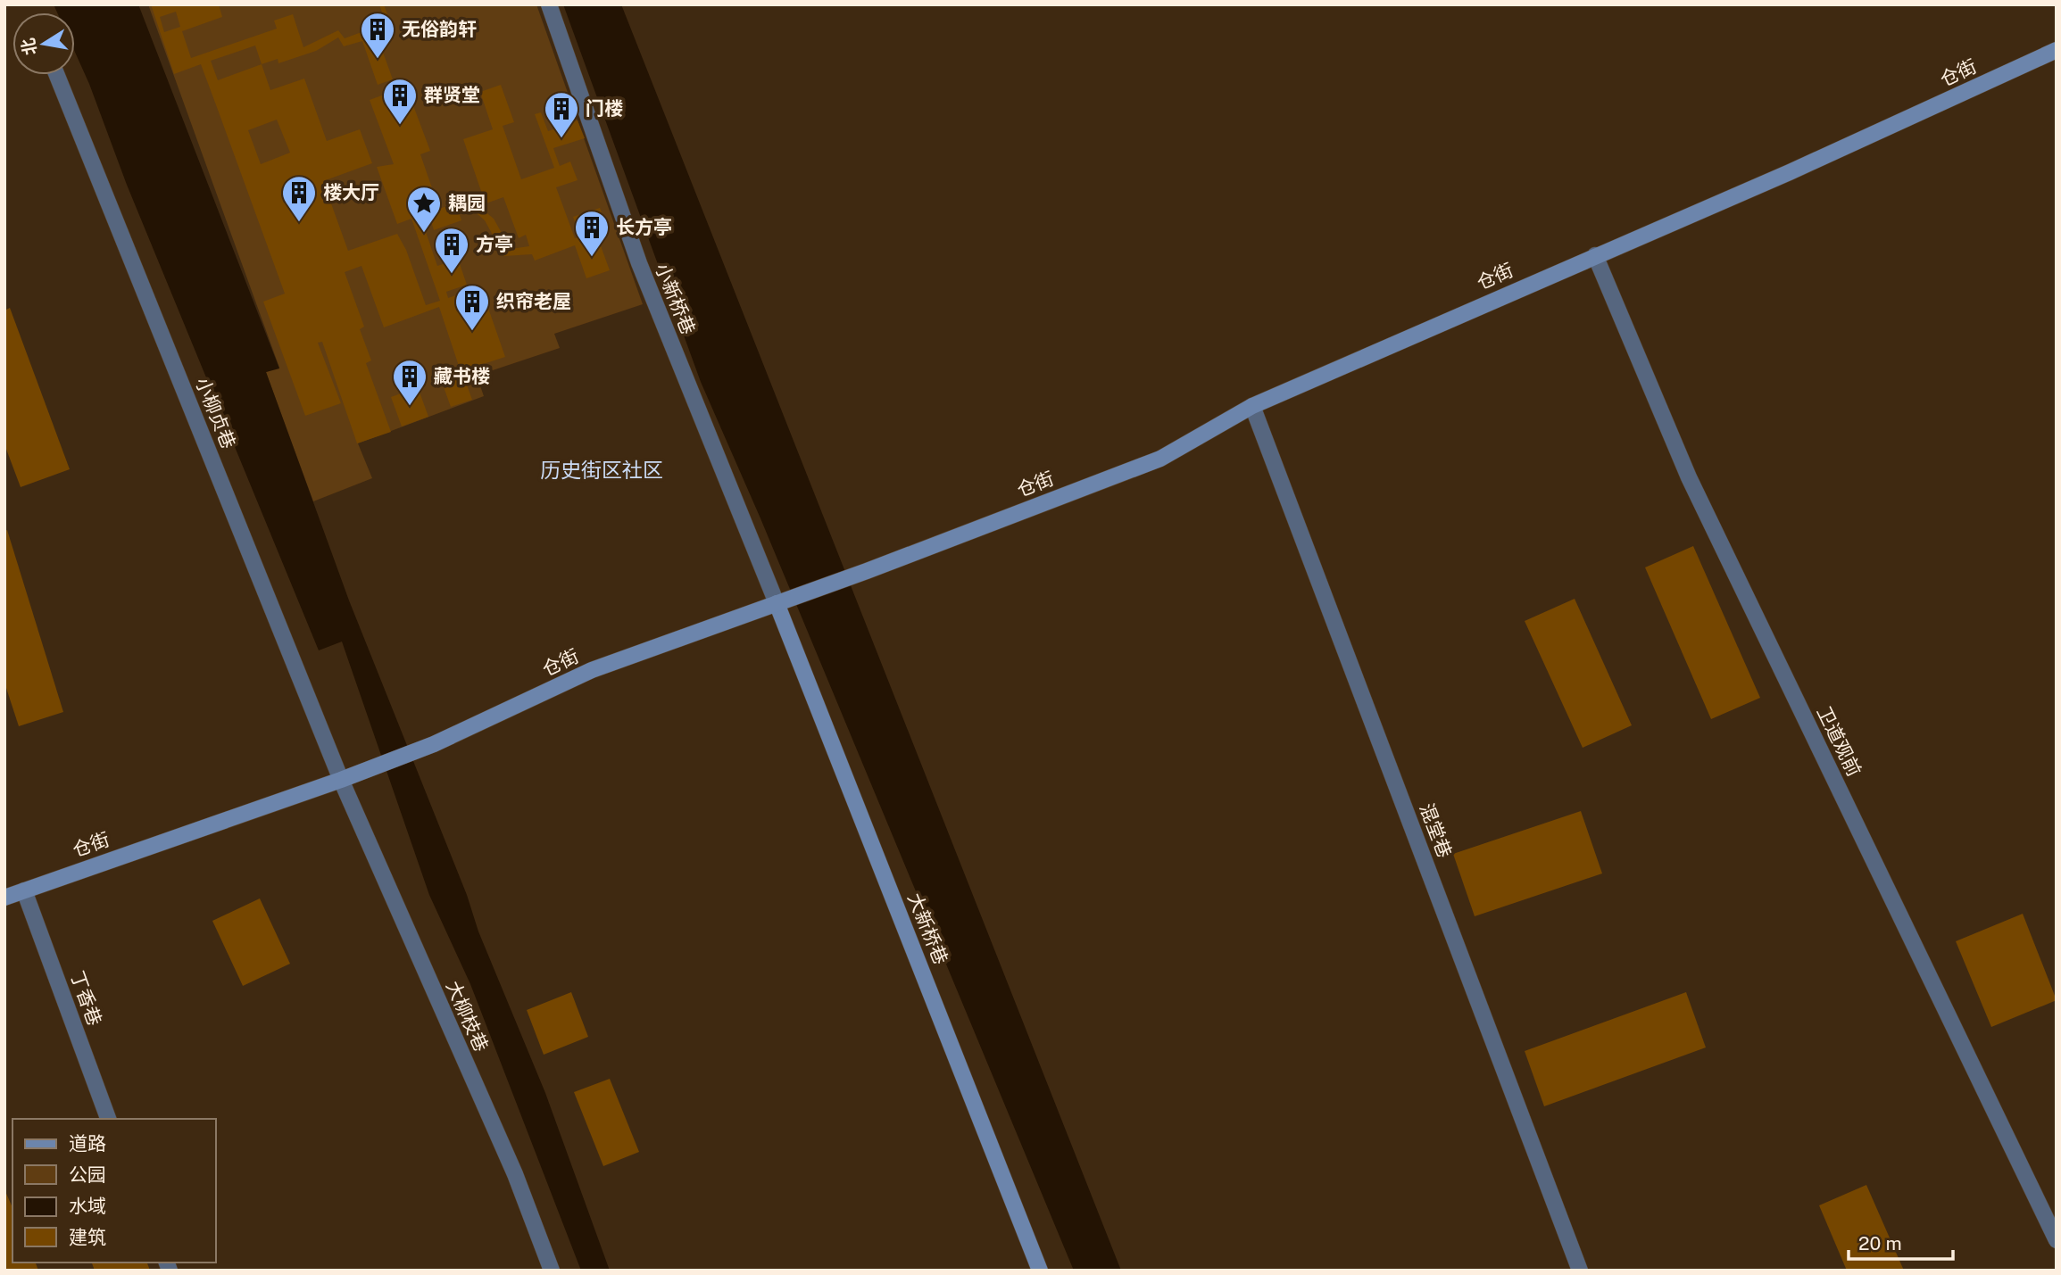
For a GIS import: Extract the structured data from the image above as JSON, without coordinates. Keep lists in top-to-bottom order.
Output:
{
  "streets": {
    "street": [
      "仓街",
      "小新桥巷",
      "小柳贞巷",
      "卫道观前",
      "混堂巷",
      "大新桥巷",
      "丁香巷",
      "大柳枝巷"
    ]
  },
  "crossings": [
    ["仓街", "小新桥巷"],
    ["仓街", "小柳贞巷"],
    ["仓街", "卫道观前"],
    ["仓街", "混堂巷"],
    ["仓街", "大新桥巷"],
    ["仓街", "丁香巷"],
    ["仓街", "大柳枝巷"],
    ["小新桥巷", "大新桥巷"],
    ["小柳贞巷", "大柳枝巷"]
  ],
  "districts": ["历史街区社区"],
  "places": {
    "building": [
      "无俗韵轩",
      "群贤堂",
      "门楼",
      "楼大厅",
      "长方亭",
      "方亭",
      "织帘老屋",
      "藏书楼"
    ],
    "place": ["耦园"]
  },
  "legend": [
    "道路",
    "公园",
    "水域",
    "建筑"
  ],
  "scale_bar": "20 m",
  "north": "left"
}
